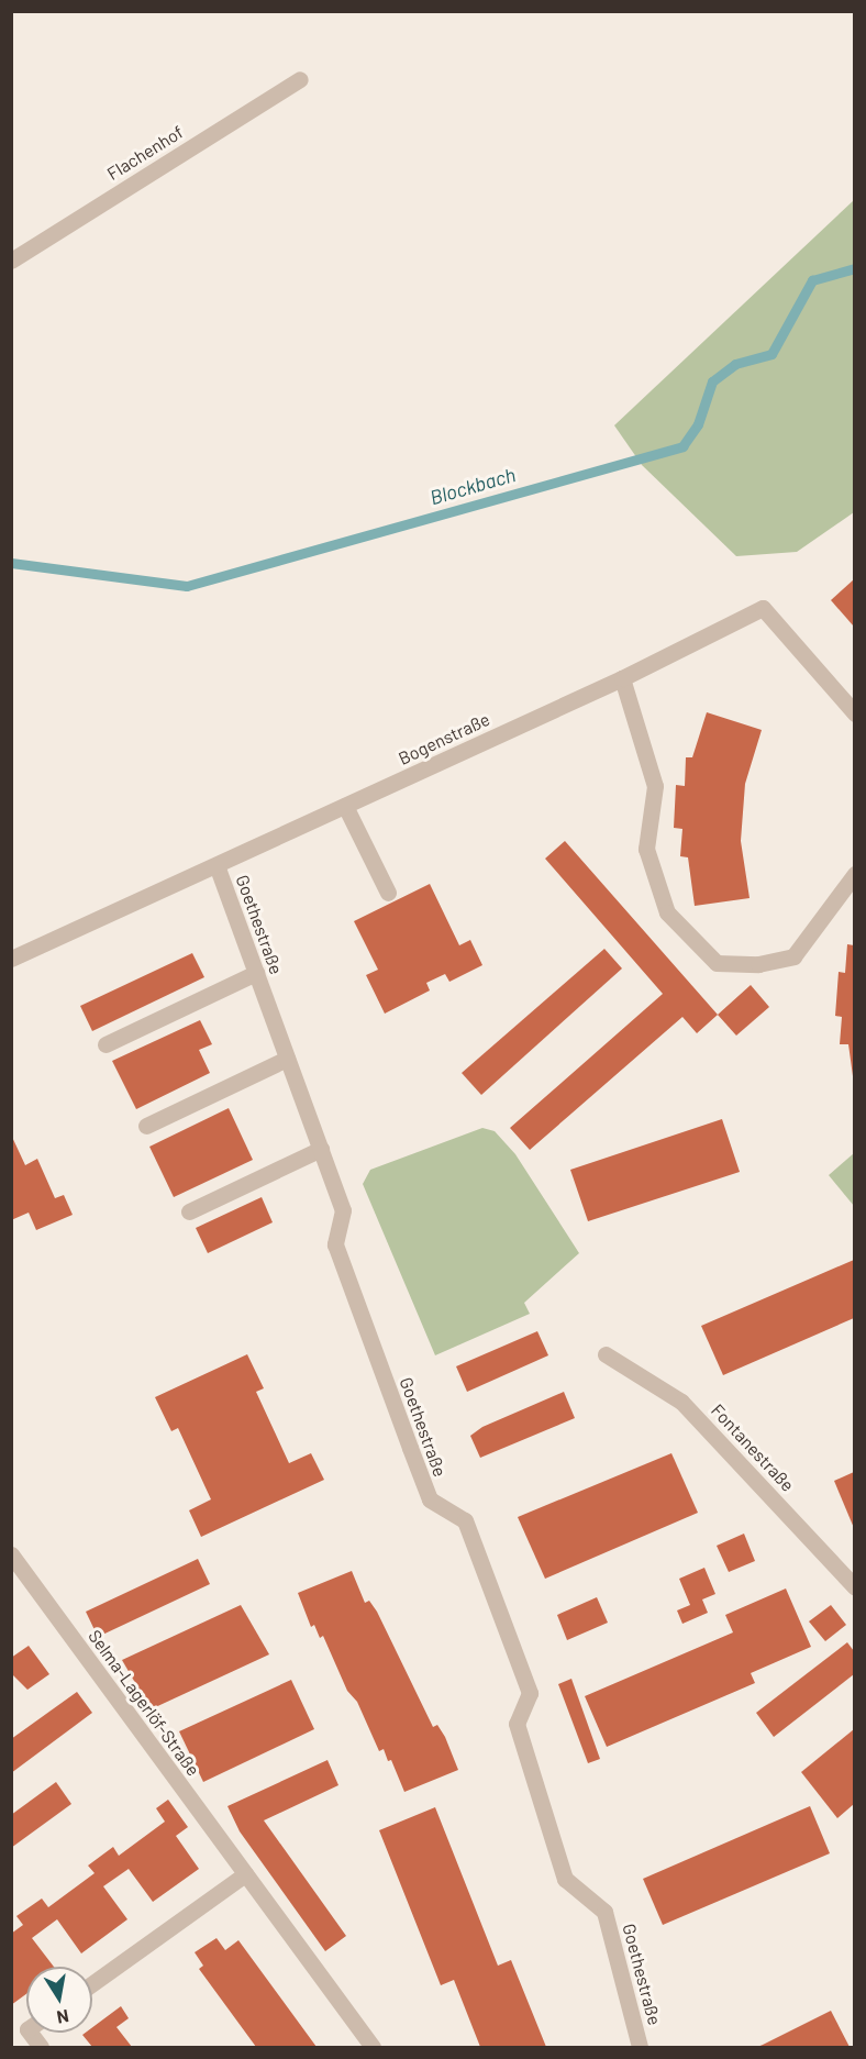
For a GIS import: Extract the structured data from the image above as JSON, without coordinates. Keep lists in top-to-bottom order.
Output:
{
  "streets": {
    "street": [
      "Flachenhof",
      "Bogenstraße",
      "Goethestraße",
      "Fontanestraße",
      "Selma-Lagerlöf-Straße"
    ]
  },
  "crossings": [
    ["Bogenstraße", "Goethestraße"]
  ],
  "water": ["Blockbach"],
  "north": "bottom"
}
